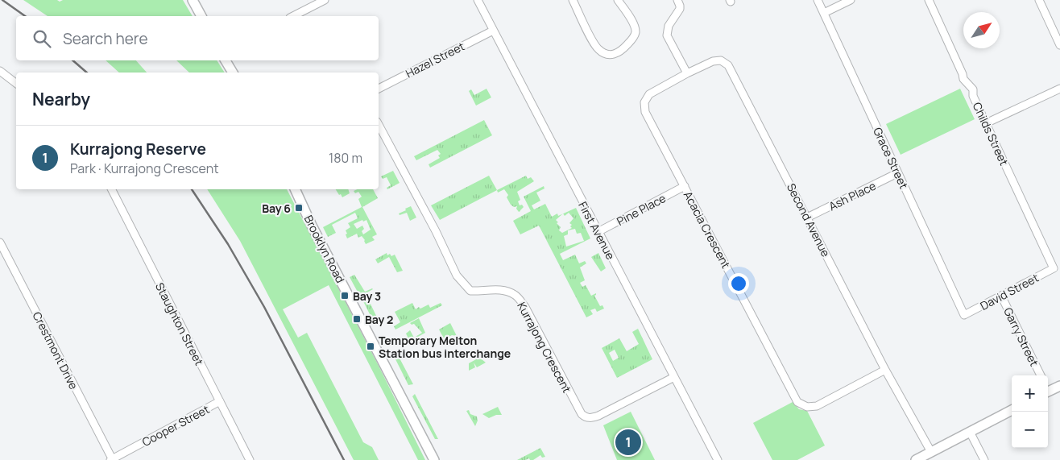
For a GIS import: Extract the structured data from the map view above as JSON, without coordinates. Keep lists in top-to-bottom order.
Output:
{
  "streets": {
    "street": [
      "Hazel Street",
      "Childs Street",
      "Grace Street",
      "Ash Place",
      "Pine Place",
      "Second Avenue",
      "Acacia Crescent",
      "First Avenue",
      "Brooklyn Road",
      "David Street",
      "Staughton Street",
      "Garry Street",
      "Kurrajong Crescent",
      "Crestmont Drive",
      "Cooper Street"
    ]
  },
  "crossings": [
    ["Hazel Street", "First Avenue"],
    ["Childs Street", "David Street"],
    ["Grace Street", "Ash Place"],
    ["Grace Street", "David Street"],
    ["Ash Place", "Second Avenue"],
    ["Pine Place", "Acacia Crescent"],
    ["Pine Place", "First Avenue"],
    ["Second Avenue", "Acacia Crescent"],
    ["First Avenue", "Kurrajong Crescent"],
    ["David Street", "Garry Street"],
    ["Staughton Street", "Cooper Street"],
    ["Crestmont Drive", "Cooper Street"]
  ],
  "places": {
    "transit": [
      "Bay 6",
      "Bay 3",
      "Bay 2",
      "Temporary Melton Station bus interchange"
    ]
  },
  "north": "top right",
  "page": {
    "search": "Search here",
    "heading": "Nearby",
    "list": [
      {
        "mark": "1",
        "name": "Kurrajong Reserve",
        "note": "Park · Kurrajong Crescent",
        "value": "180 m"
      }
    ],
    "map_buttons": ["+", "−"],
    "pins": "1"
  }
}
